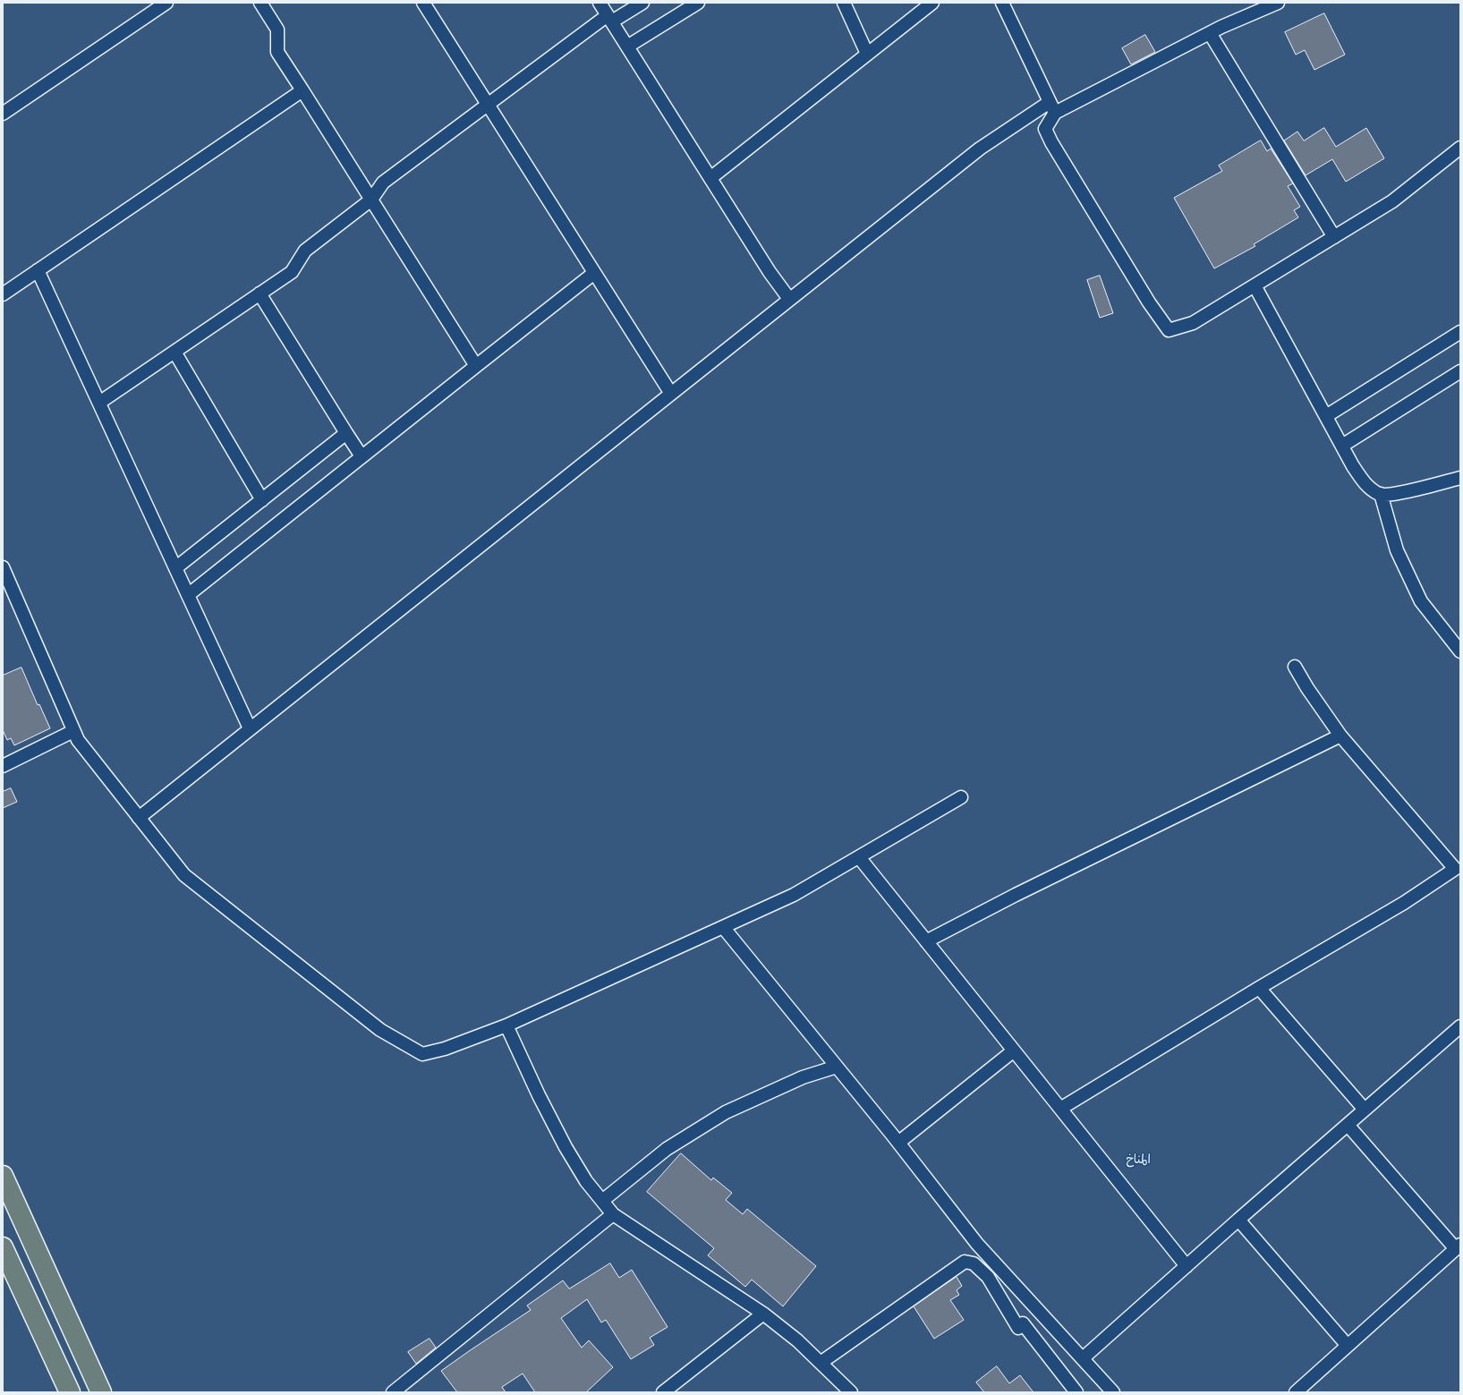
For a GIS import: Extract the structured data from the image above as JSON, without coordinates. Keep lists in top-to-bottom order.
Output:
{
  "districts": ["المناخ"]
}
